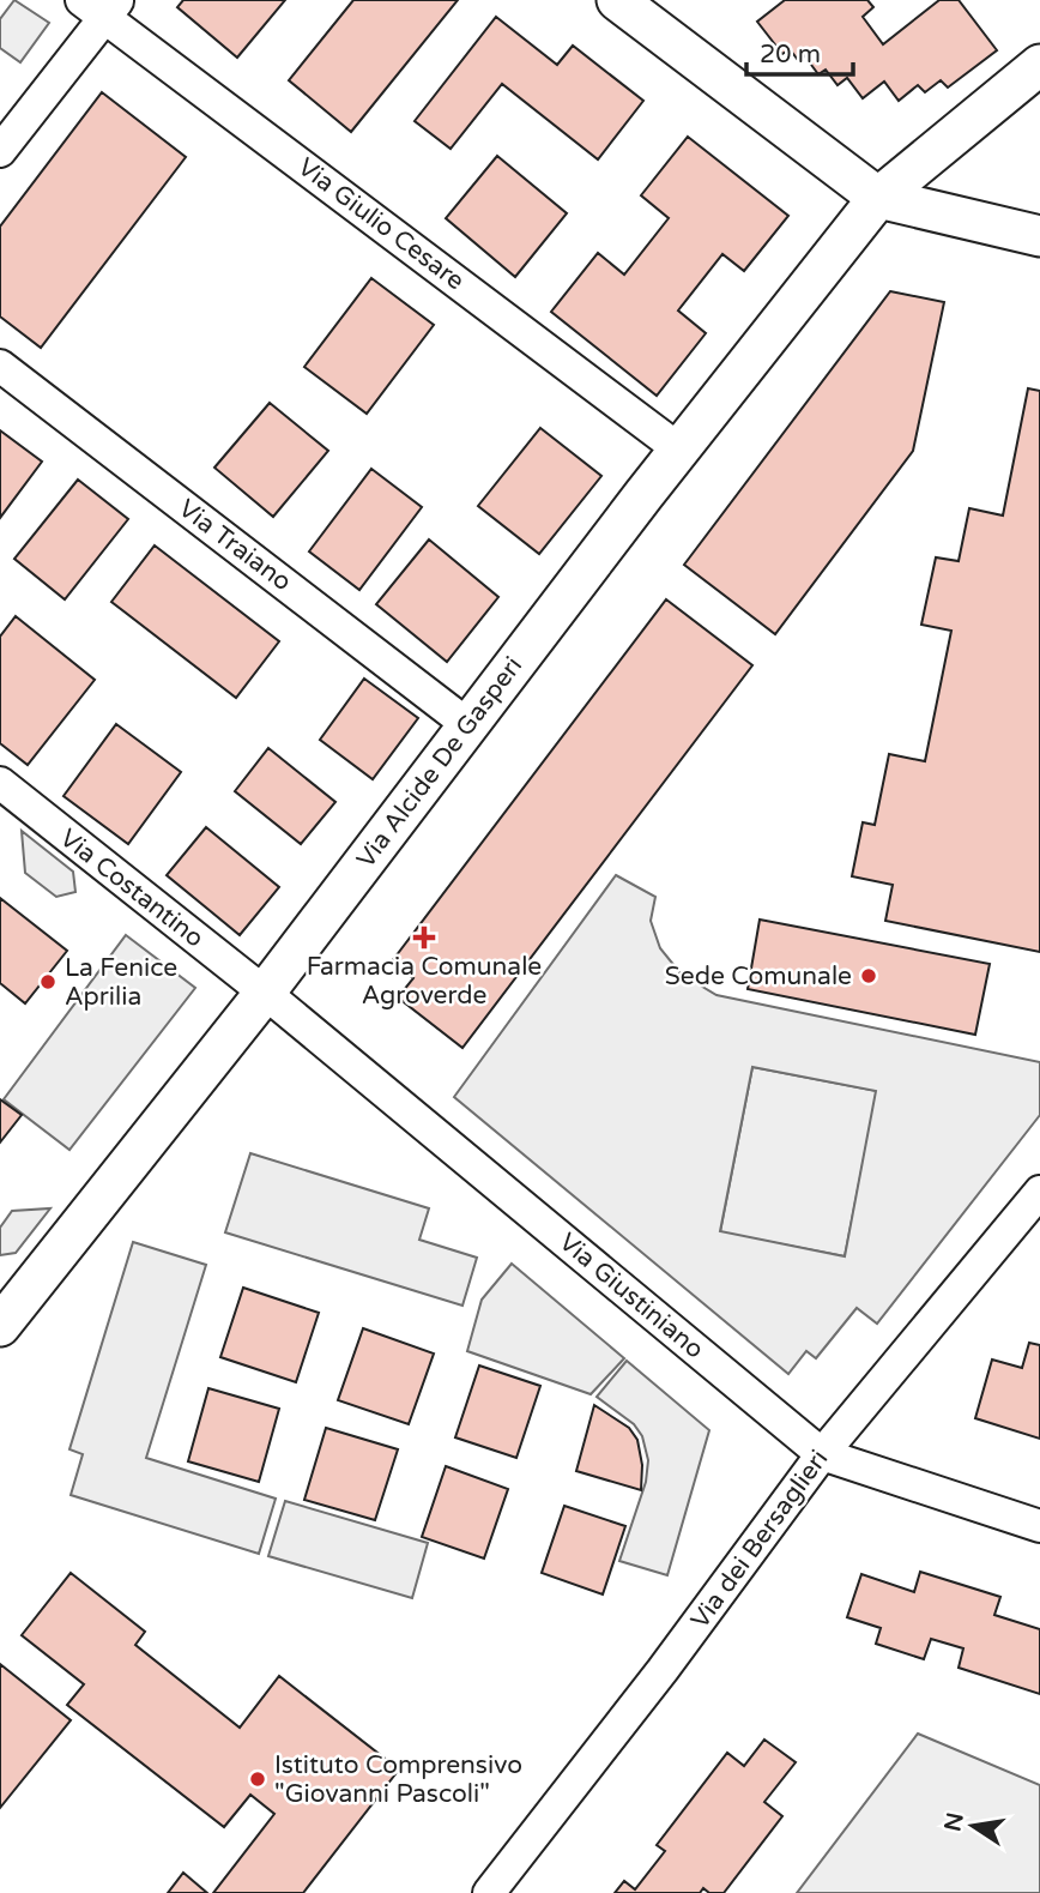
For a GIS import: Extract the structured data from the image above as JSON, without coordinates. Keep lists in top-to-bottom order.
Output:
{
  "streets": {
    "street": [
      "Via Giulio Cesare",
      "Via Traiano",
      "Via Alcide De Gasperi",
      "Via Costantino",
      "Via Giustiniano",
      "Via dei Bersaglieri"
    ]
  },
  "crossings": [
    ["Via Giulio Cesare", "Via Alcide De Gasperi"],
    ["Via Traiano", "Via Alcide De Gasperi"],
    ["Via Alcide De Gasperi", "Via Costantino"],
    ["Via Alcide De Gasperi", "Via Giustiniano"],
    ["Via Costantino", "Via Giustiniano"],
    ["Via Giustiniano", "Via dei Bersaglieri"]
  ],
  "places": {
    "health": ["Farmacia Comunale Agroverde"],
    "other": ["Sede Comunale", "La Fenice Aprilia", "Istituto Comprensivo \"Giovanni Pascoli\""]
  },
  "scale_bar": "20 m",
  "north": "left"
}
